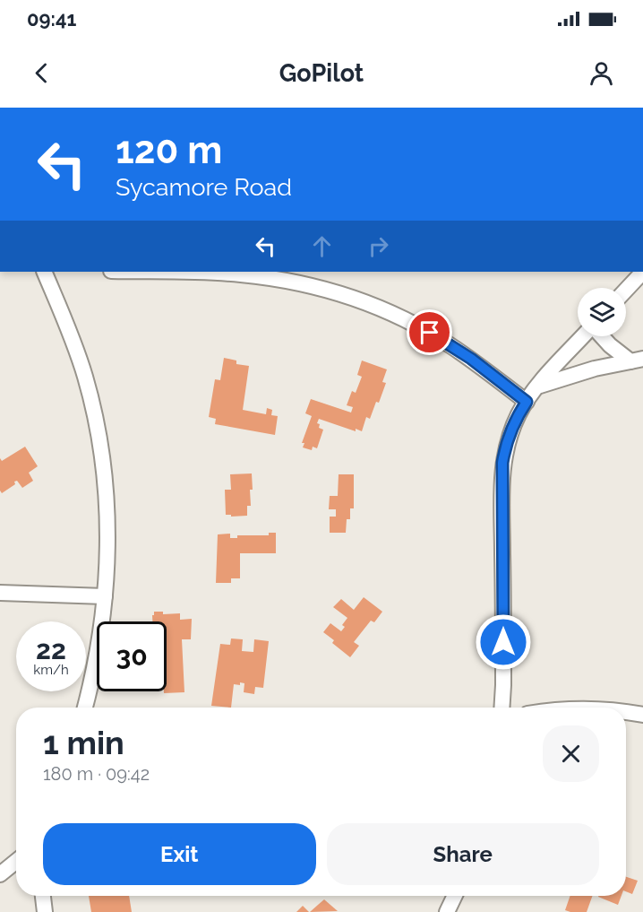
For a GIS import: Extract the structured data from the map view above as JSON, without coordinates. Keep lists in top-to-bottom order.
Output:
{
  "page": {
    "status": "09:41",
    "header": "GoPilot",
    "turn": ["120 m", "Sycamore Road"],
    "speed": "22 km/h",
    "limit": "30",
    "heading": ["1 min", "180 m · 09:42"],
    "buttons": ["Exit", "Share"]
  }
}
